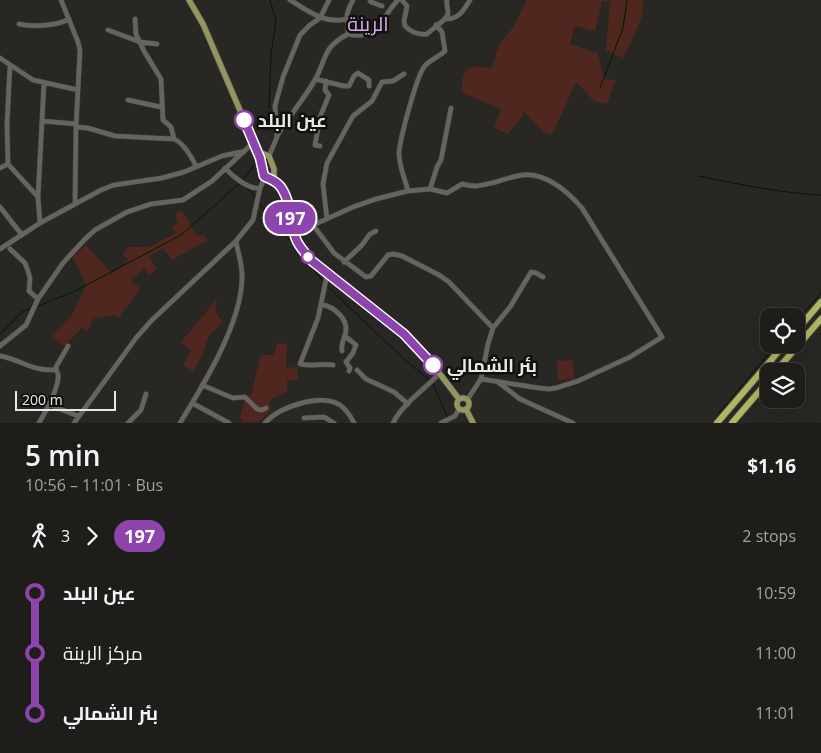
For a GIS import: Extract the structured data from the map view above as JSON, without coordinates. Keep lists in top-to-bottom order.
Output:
{
  "districts": ["الرينة"],
  "places": ["عين البلد", "بئر الشمالي"],
  "lines": ["bus line 197"],
  "scale_bar": "200 m",
  "page": {
    "on_map": "197",
    "scale": "200 m",
    "heading": ["5 min", "10:56 – 11:01 · Bus", "$1.16"],
    "legs": ["3", "197", "2 stops"],
    "list": [
      {
        "name": "عين البلد",
        "value": "10:59"
      },
      {
        "name": "مركز الرينة",
        "value": "11:00"
      },
      {
        "name": "بئر الشمالي",
        "value": "11:01"
      }
    ]
  }
}
